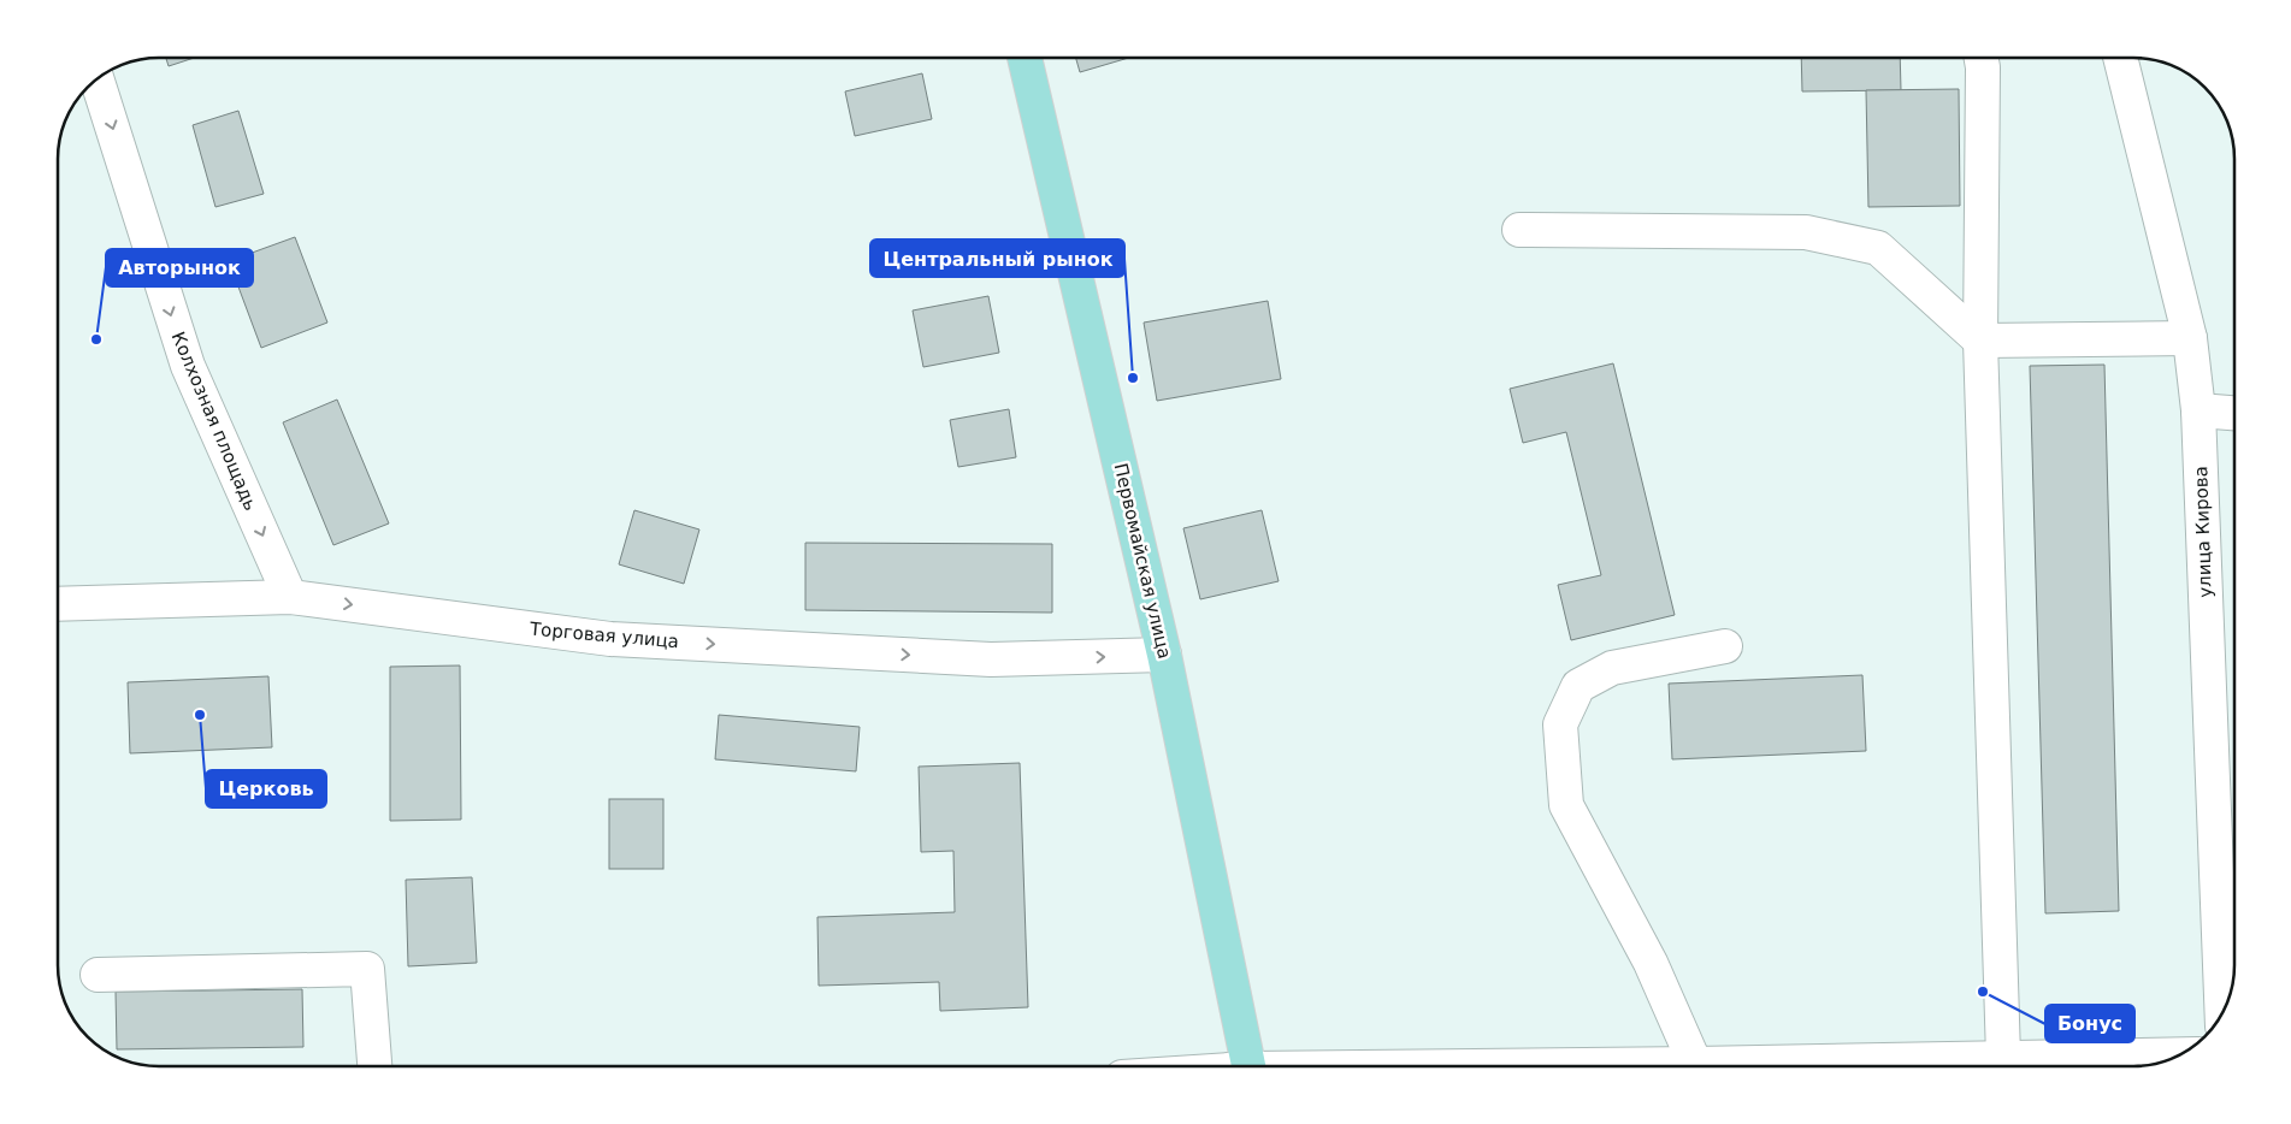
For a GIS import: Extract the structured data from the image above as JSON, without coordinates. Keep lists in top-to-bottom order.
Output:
{
  "streets": {
    "main road": ["Первомайская улица"],
    "street": ["Колхозная площадь", "улица Кирова", "Торговая улица"]
  },
  "crossings": [
    ["Колхозная площадь", "Торговая улица"],
    ["Первомайская улица", "Торговая улица"]
  ],
  "one_way": ["Колхозная площадь", "Торговая улица"],
  "places": [
    "Авторынок",
    "Центральный рынок",
    "Церковь",
    "Бонус"
  ]
}
